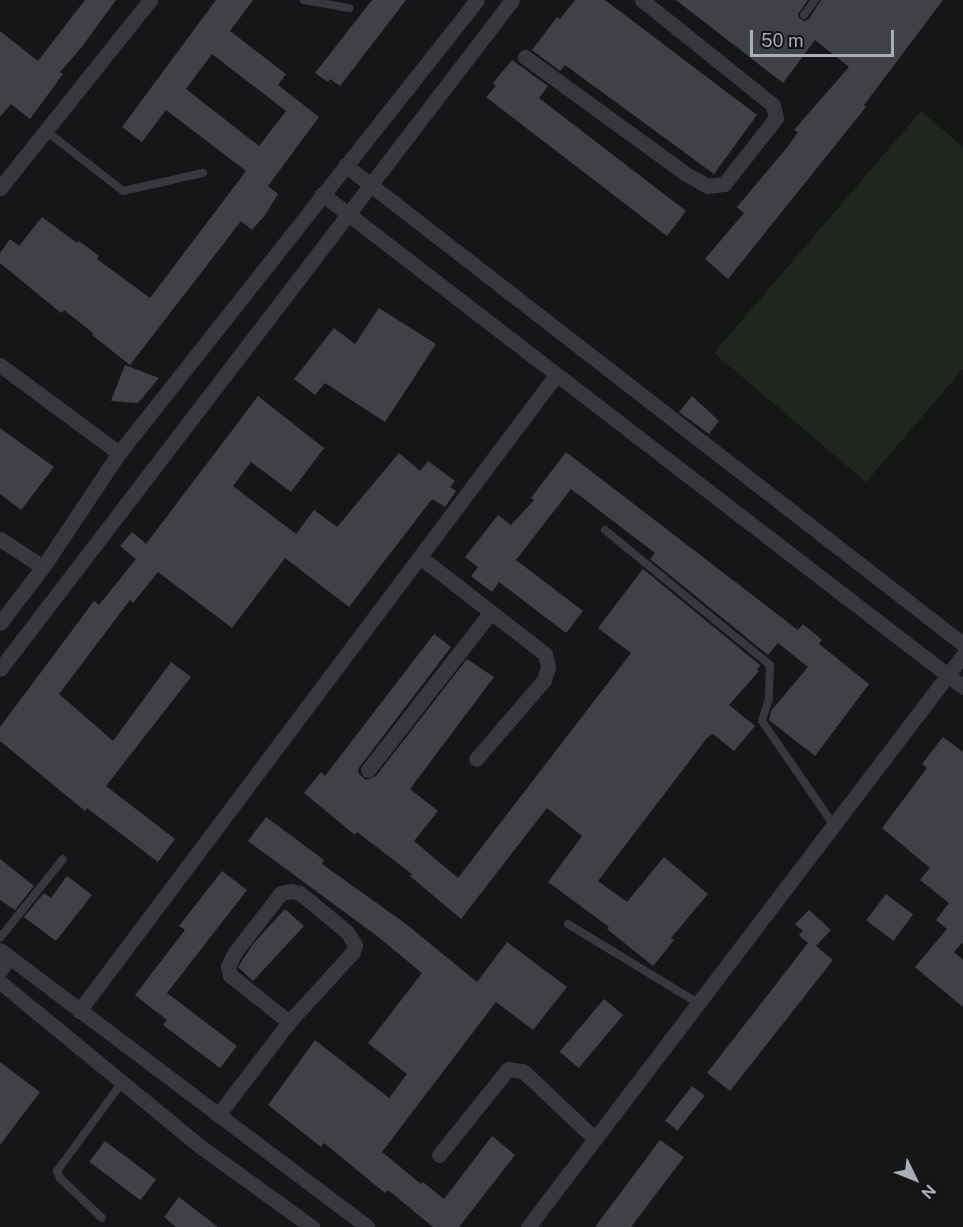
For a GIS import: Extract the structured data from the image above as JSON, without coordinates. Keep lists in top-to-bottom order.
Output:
{
  "scale_bar": "50 m",
  "north": "bottom right"
}
